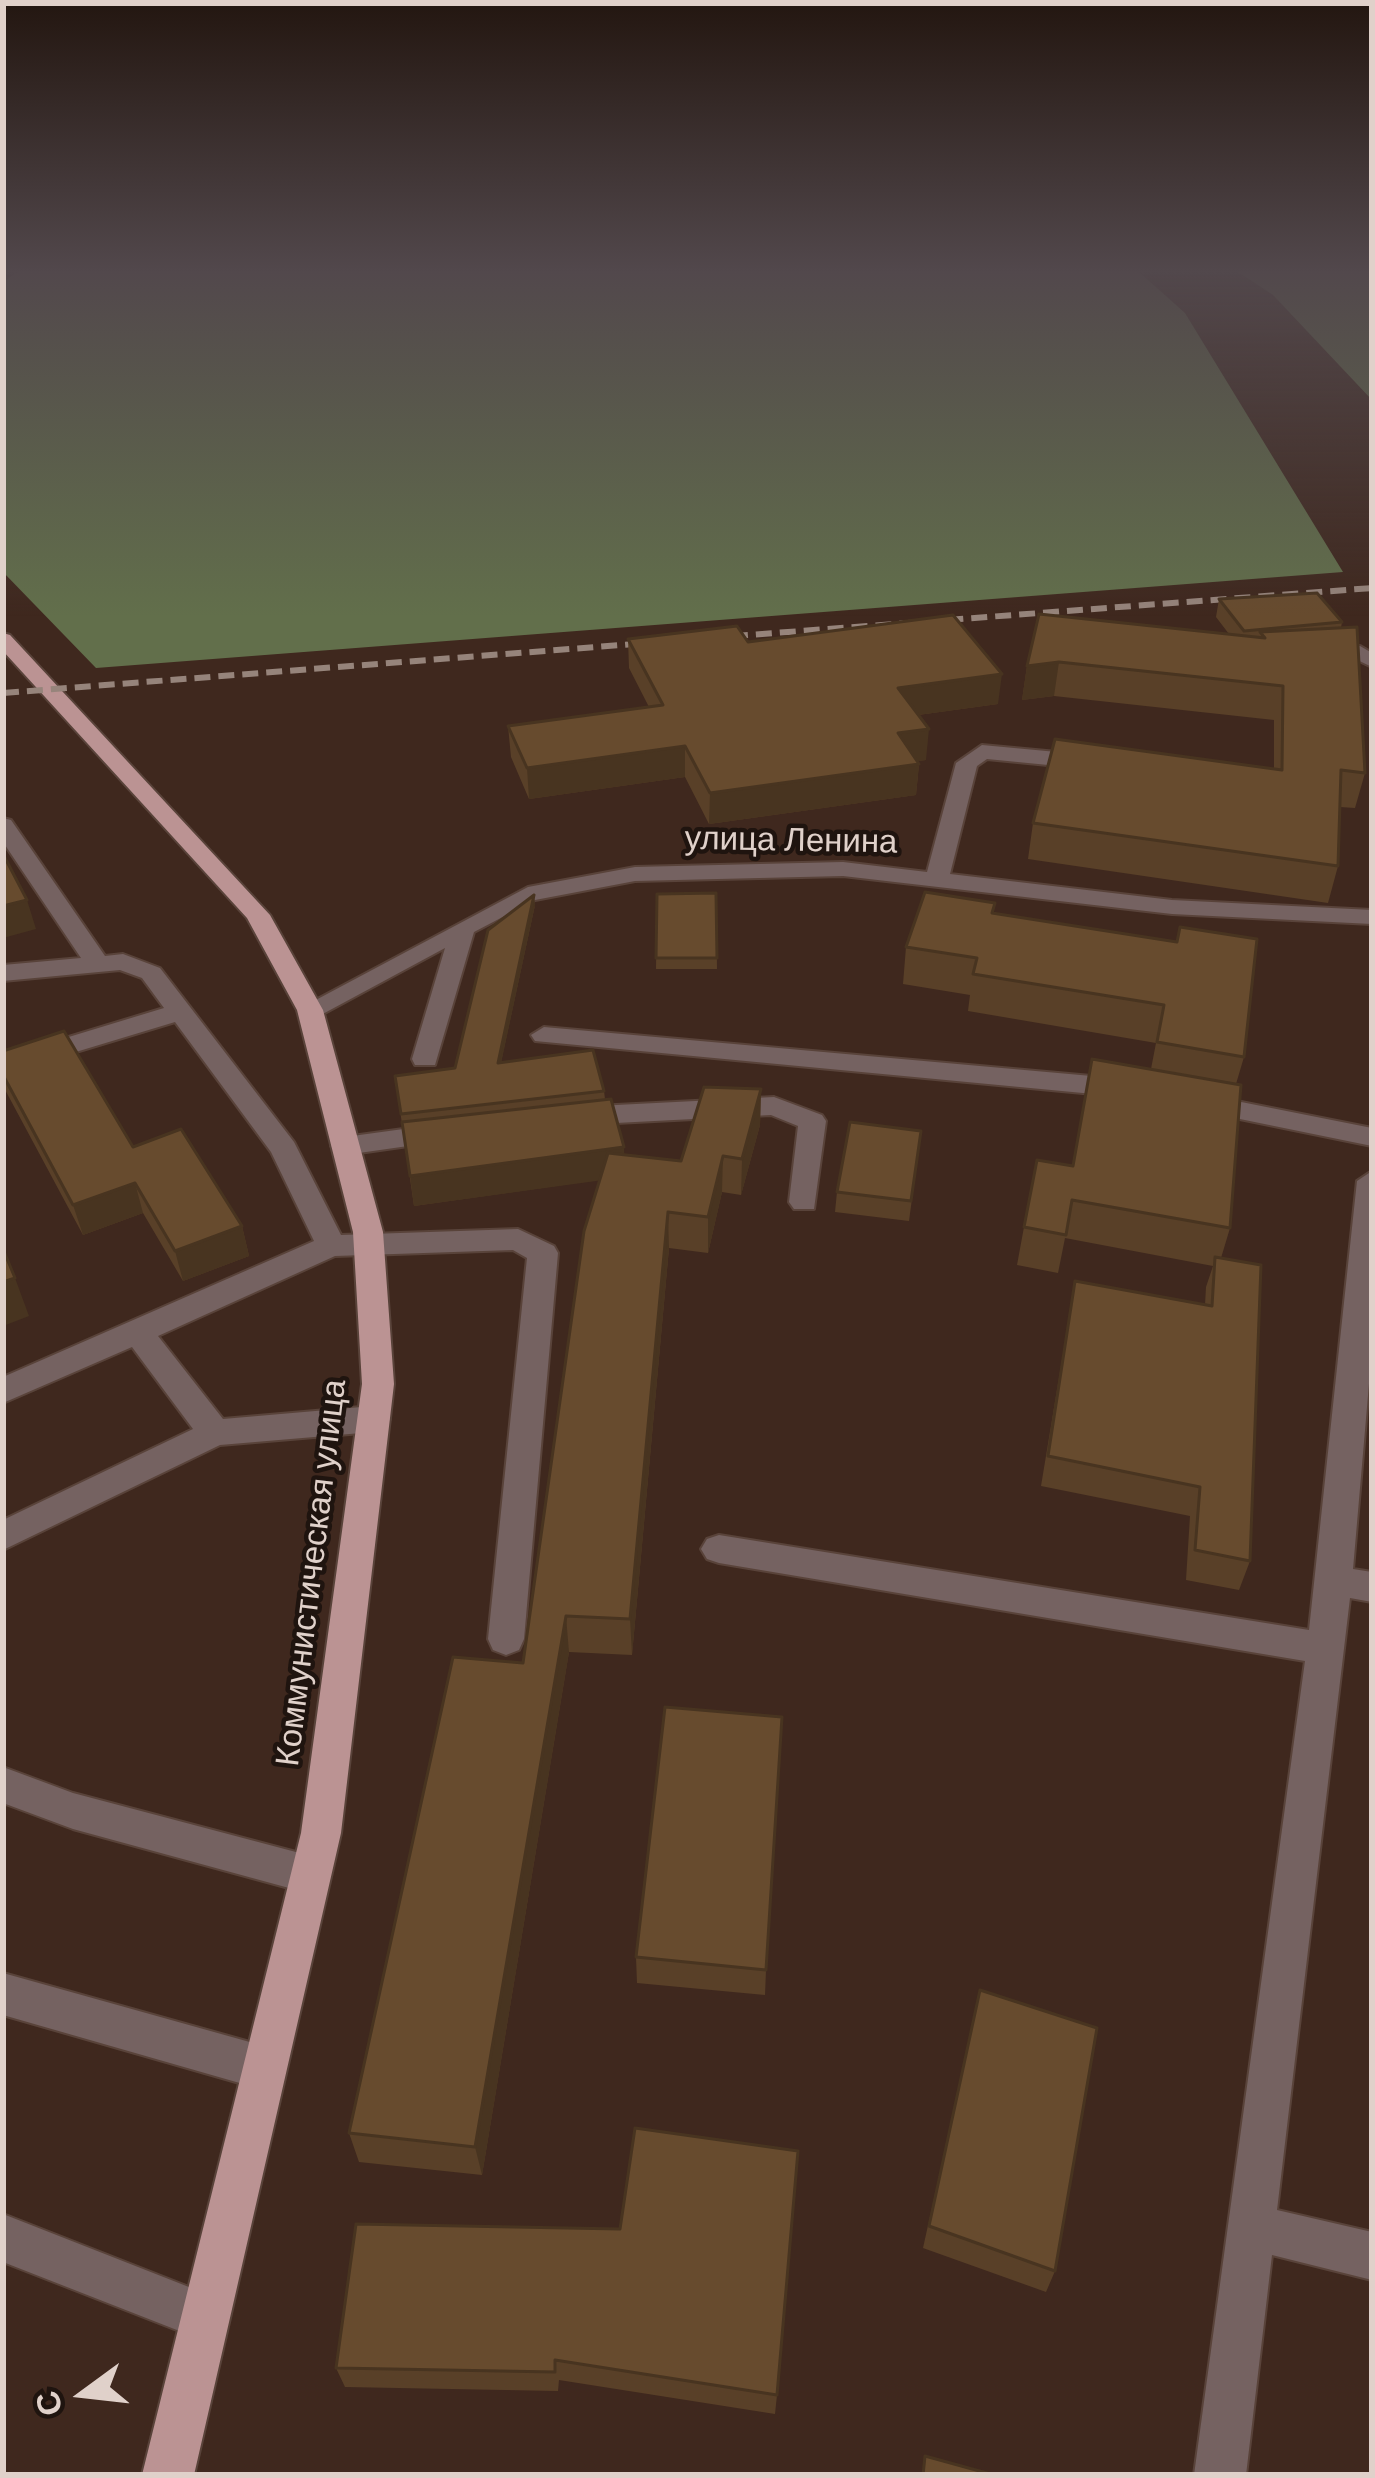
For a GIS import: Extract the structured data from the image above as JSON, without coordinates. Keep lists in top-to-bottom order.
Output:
{
  "streets": {
    "main road": ["Коммунистическая улица"],
    "street": ["улица Ленина"]
  },
  "crossings": [
    ["улица Ленина", "Коммунистическая улица"]
  ],
  "north": "left"
}
